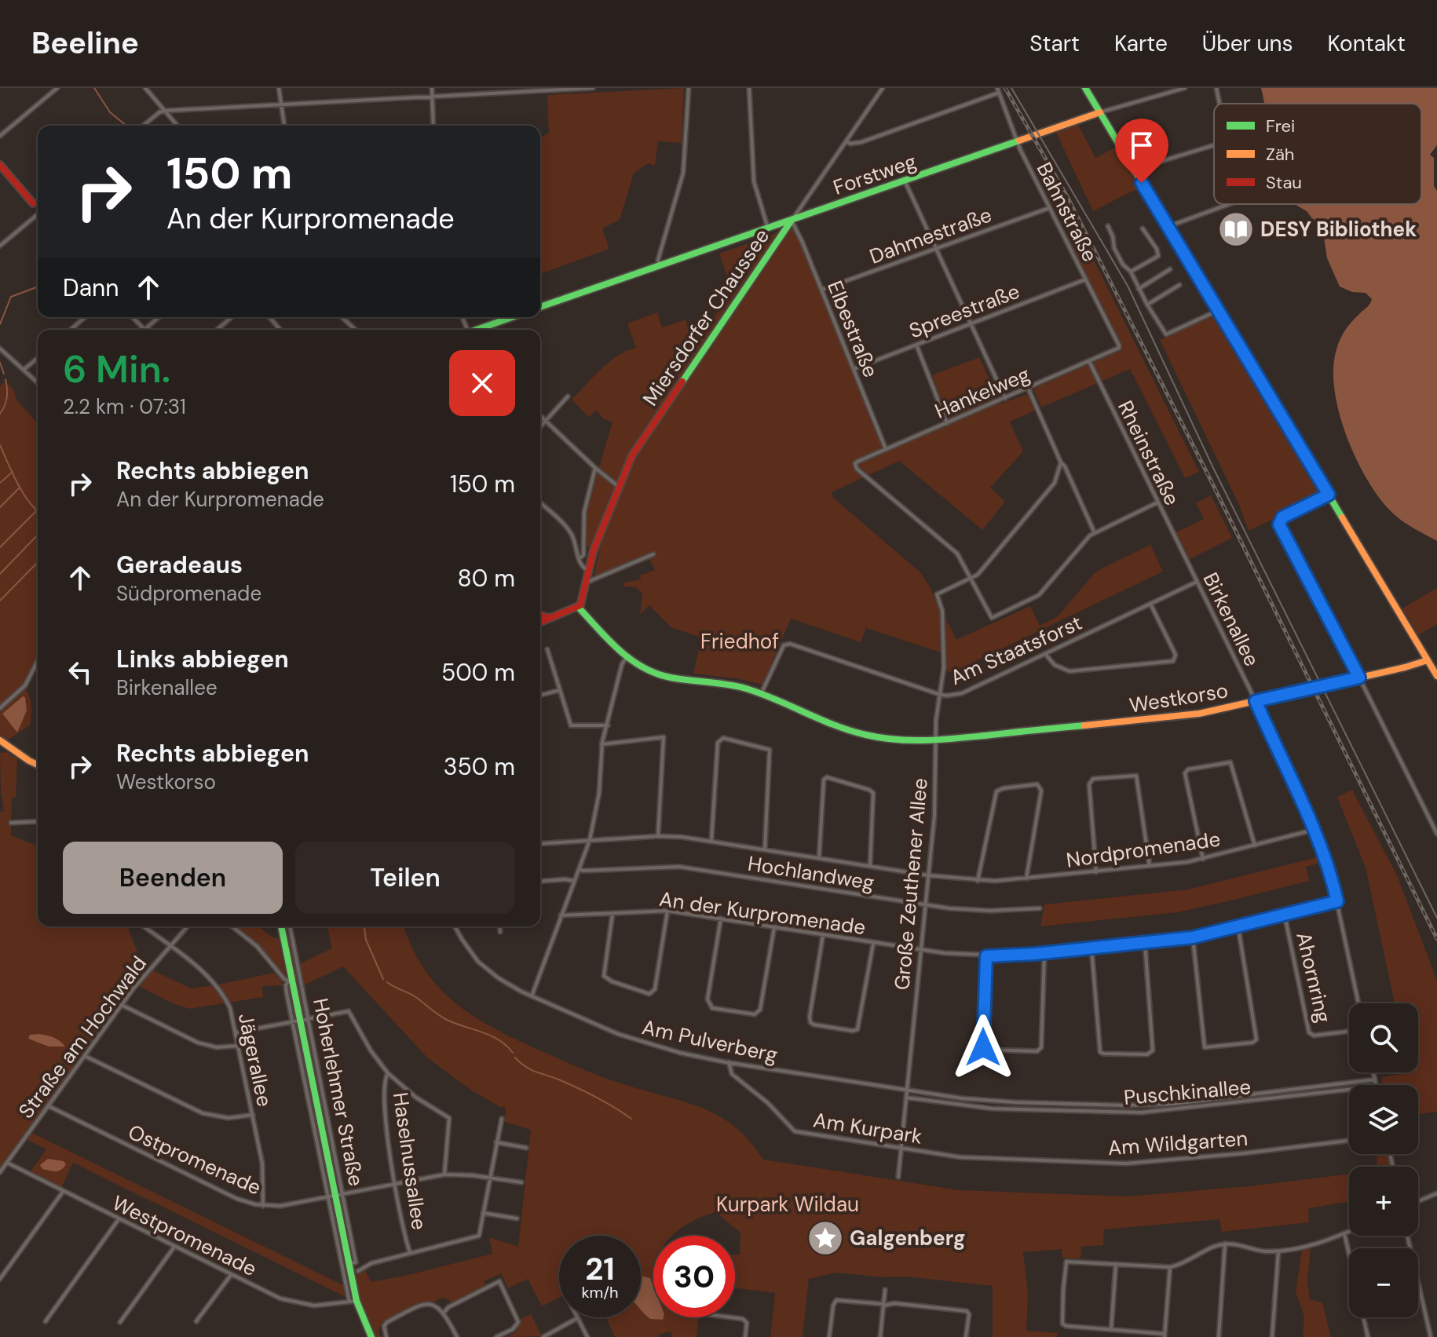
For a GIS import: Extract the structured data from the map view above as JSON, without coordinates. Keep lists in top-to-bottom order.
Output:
{
  "streets": {
    "street": [
      "Forstweg",
      "Bahnstraße",
      "Dahmestraße",
      "Spreestraße",
      "Miersdorfer Chaussee",
      "Elbestraße",
      "Hankelweg",
      "Rheinstraße",
      "Birkenallee",
      "Am Staatsforst",
      "Westkorso",
      "Nordpromenade",
      "Hochlandweg",
      "Große Zeuthener Allee",
      "An der Kurpromenade",
      "Ahornring",
      "Straße am Hochwald",
      "Am Pulverberg",
      "Jägerallee",
      "Hoherlehmer Straße",
      "Puschkinallee",
      "Am Kurpark",
      "Am Wildgarten",
      "Ostpromenade",
      "Haselnussallee",
      "Westpromenade"
    ]
  },
  "crossings": [
    ["Forstweg", "Bahnstraße"],
    ["Forstweg", "Miersdorfer Chaussee"],
    ["Forstweg", "Elbestraße"],
    ["Bahnstraße", "Dahmestraße"],
    ["Bahnstraße", "Spreestraße"],
    ["Bahnstraße", "Hankelweg"],
    ["Dahmestraße", "Elbestraße"],
    ["Spreestraße", "Elbestraße"],
    ["Miersdorfer Chaussee", "Elbestraße"],
    ["Miersdorfer Chaussee", "Westkorso"],
    ["Elbestraße", "Hankelweg"],
    ["Hankelweg", "Rheinstraße"],
    ["Hankelweg", "Große Zeuthener Allee"],
    ["Rheinstraße", "Birkenallee"],
    ["Birkenallee", "Am Staatsforst"],
    ["Birkenallee", "Westkorso"],
    ["Birkenallee", "Nordpromenade"],
    ["Birkenallee", "An der Kurpromenade"],
    ["Am Staatsforst", "Westkorso"],
    ["Am Staatsforst", "Große Zeuthener Allee"],
    ["Westkorso", "Große Zeuthener Allee"],
    ["Nordpromenade", "Große Zeuthener Allee"],
    ["Hochlandweg", "Große Zeuthener Allee"],
    ["Große Zeuthener Allee", "An der Kurpromenade"],
    ["Große Zeuthener Allee", "Am Pulverberg"],
    ["Große Zeuthener Allee", "Puschkinallee"],
    ["Große Zeuthener Allee", "Am Kurpark"],
    ["An der Kurpromenade", "Ahornring"],
    ["Straße am Hochwald", "Jägerallee"],
    ["Straße am Hochwald", "Ostpromenade"],
    ["Straße am Hochwald", "Westpromenade"],
    ["Am Pulverberg", "Puschkinallee"],
    ["Am Pulverberg", "Am Kurpark"],
    ["Jägerallee", "Ostpromenade"],
    ["Hoherlehmer Straße", "Ostpromenade"],
    ["Hoherlehmer Straße", "Westpromenade"],
    ["Am Kurpark", "Am Wildgarten"],
    ["Ostpromenade", "Haselnussallee"]
  ],
  "parks": ["Friedhof", "Kurpark Wildau"],
  "places": {
    "library": ["DESY Bibliothek"],
    "place": ["Galgenberg"]
  },
  "legend": ["Frei", "Zäh", "Stau"],
  "page": {
    "header": "Beeline",
    "nav": [
      "Start",
      "Karte",
      "Über uns",
      "Kontakt"
    ],
    "turn": ["150 m", "An der Kurpromenade"],
    "then": "Dann",
    "heading": ["6 Min.", "2.2 km · 07:31"],
    "list": [
      {
        "name": "Rechts abbiegen",
        "note": "An der Kurpromenade",
        "value": "150 m"
      },
      {
        "name": "Geradeaus",
        "note": "Südpromenade",
        "value": "80 m"
      },
      {
        "name": "Links abbiegen",
        "note": "Birkenallee",
        "value": "500 m"
      },
      {
        "name": "Rechts abbiegen",
        "note": "Westkorso",
        "value": "350 m"
      }
    ],
    "buttons": ["Beenden", "Teilen"],
    "map_buttons": ["+", "−"],
    "speed": "21 km/h",
    "limit": "30"
  }
}
